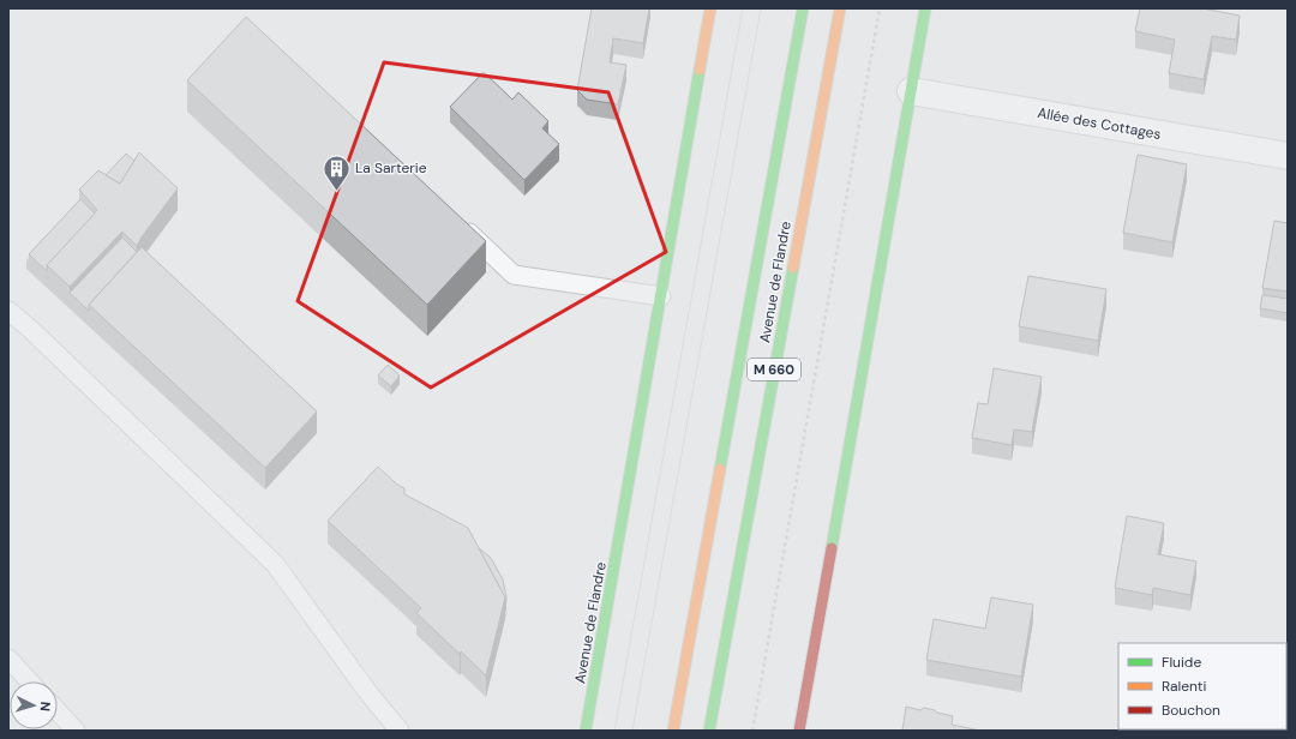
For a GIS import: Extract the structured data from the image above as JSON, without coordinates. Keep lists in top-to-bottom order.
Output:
{
  "streets": {
    "street": ["Allée des Cottages", "Avenue de Flandre", "M 660"]
  },
  "places": {
    "building": ["La Sarterie"]
  },
  "legend": ["Fluide", "Ralenti", "Bouchon"],
  "north": "right"
}
